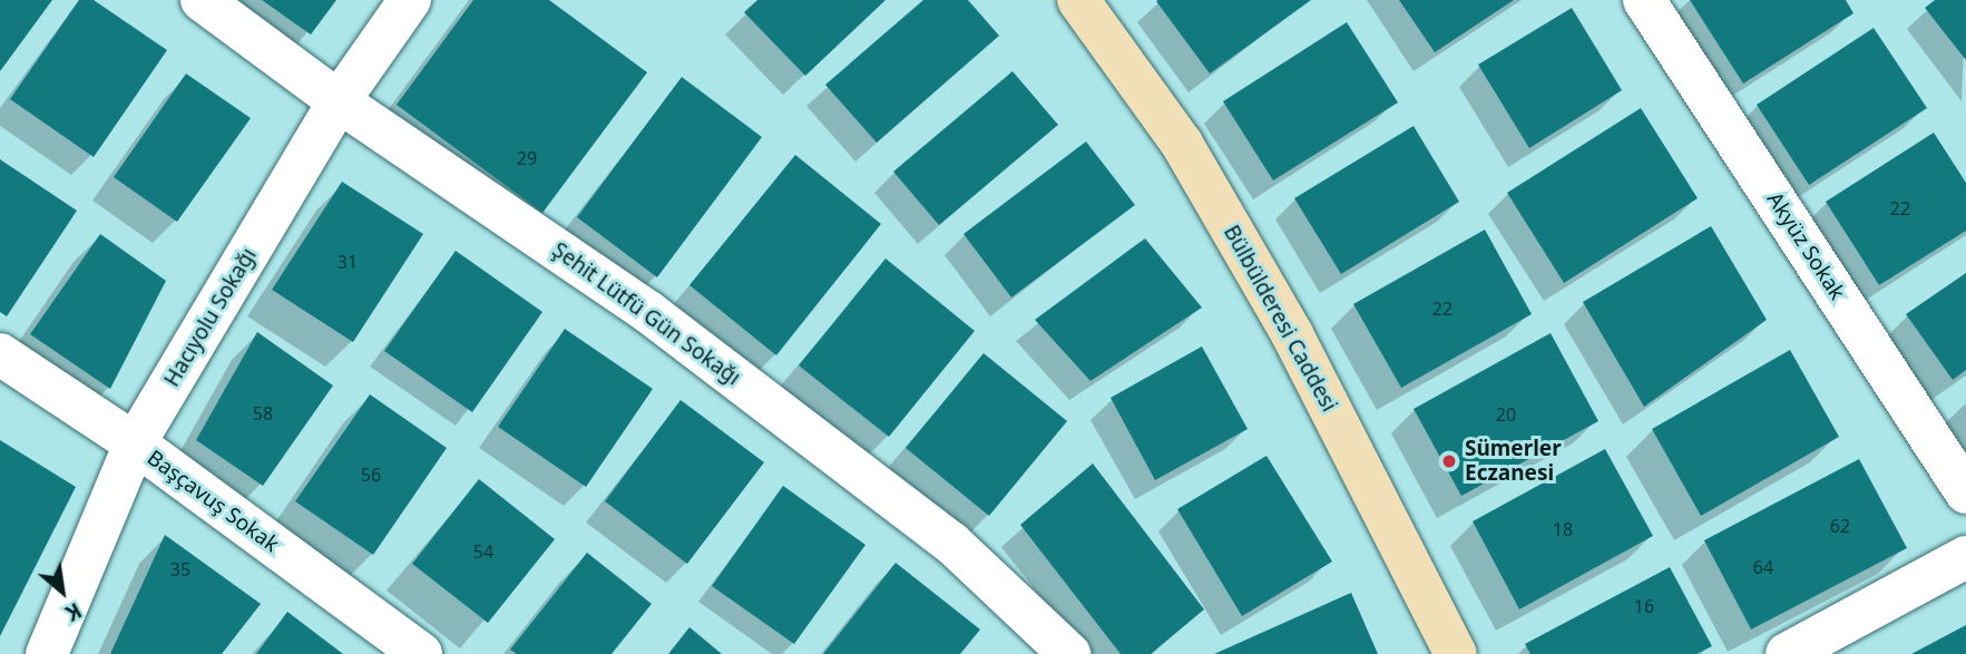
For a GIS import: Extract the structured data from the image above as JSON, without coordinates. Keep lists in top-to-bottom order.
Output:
{
  "streets": {
    "main road": ["Bülbülderesi Caddesi"],
    "street": [
      "Akyüz Sokak",
      "Şehit Lütfü Gün Sokağı",
      "Hacıyolu Sokağı",
      "Başçavuş Sokak"
    ]
  },
  "crossings": [
    ["Şehit Lütfü Gün Sokağı", "Hacıyolu Sokağı"],
    ["Hacıyolu Sokağı", "Başçavuş Sokak"]
  ],
  "places": ["Sümerler Eczanesi"],
  "house_numbers": [
    "29",
    "22",
    "31",
    "22",
    "58",
    "20",
    "56",
    "62",
    "18",
    "54",
    "64",
    "35",
    "16"
  ],
  "north": "bottom right"
}
